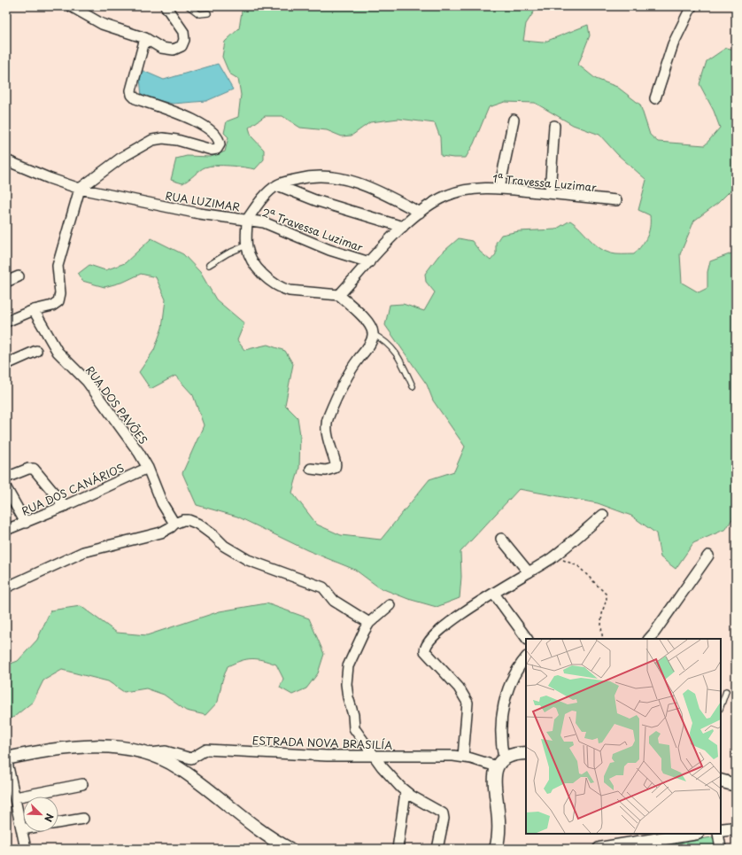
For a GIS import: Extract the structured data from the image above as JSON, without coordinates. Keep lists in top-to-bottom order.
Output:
{
  "streets": {
    "street": [
      "1ª Travessa Luzimar",
      "RUA LUZIMAR",
      "2ª Travessa Luzimar",
      "RUA DOS PAVÕES",
      "RUA DOS CANÁRIOS",
      "ESTRADA NOVA BRASILÍA"
    ]
  },
  "crossings": [
    ["1ª Travessa Luzimar", "RUA LUZIMAR"],
    ["1ª Travessa Luzimar", "2ª Travessa Luzimar"],
    ["RUA LUZIMAR", "2ª Travessa Luzimar"],
    ["RUA DOS PAVÕES", "RUA DOS CANÁRIOS"]
  ],
  "north": "bottom right"
}
